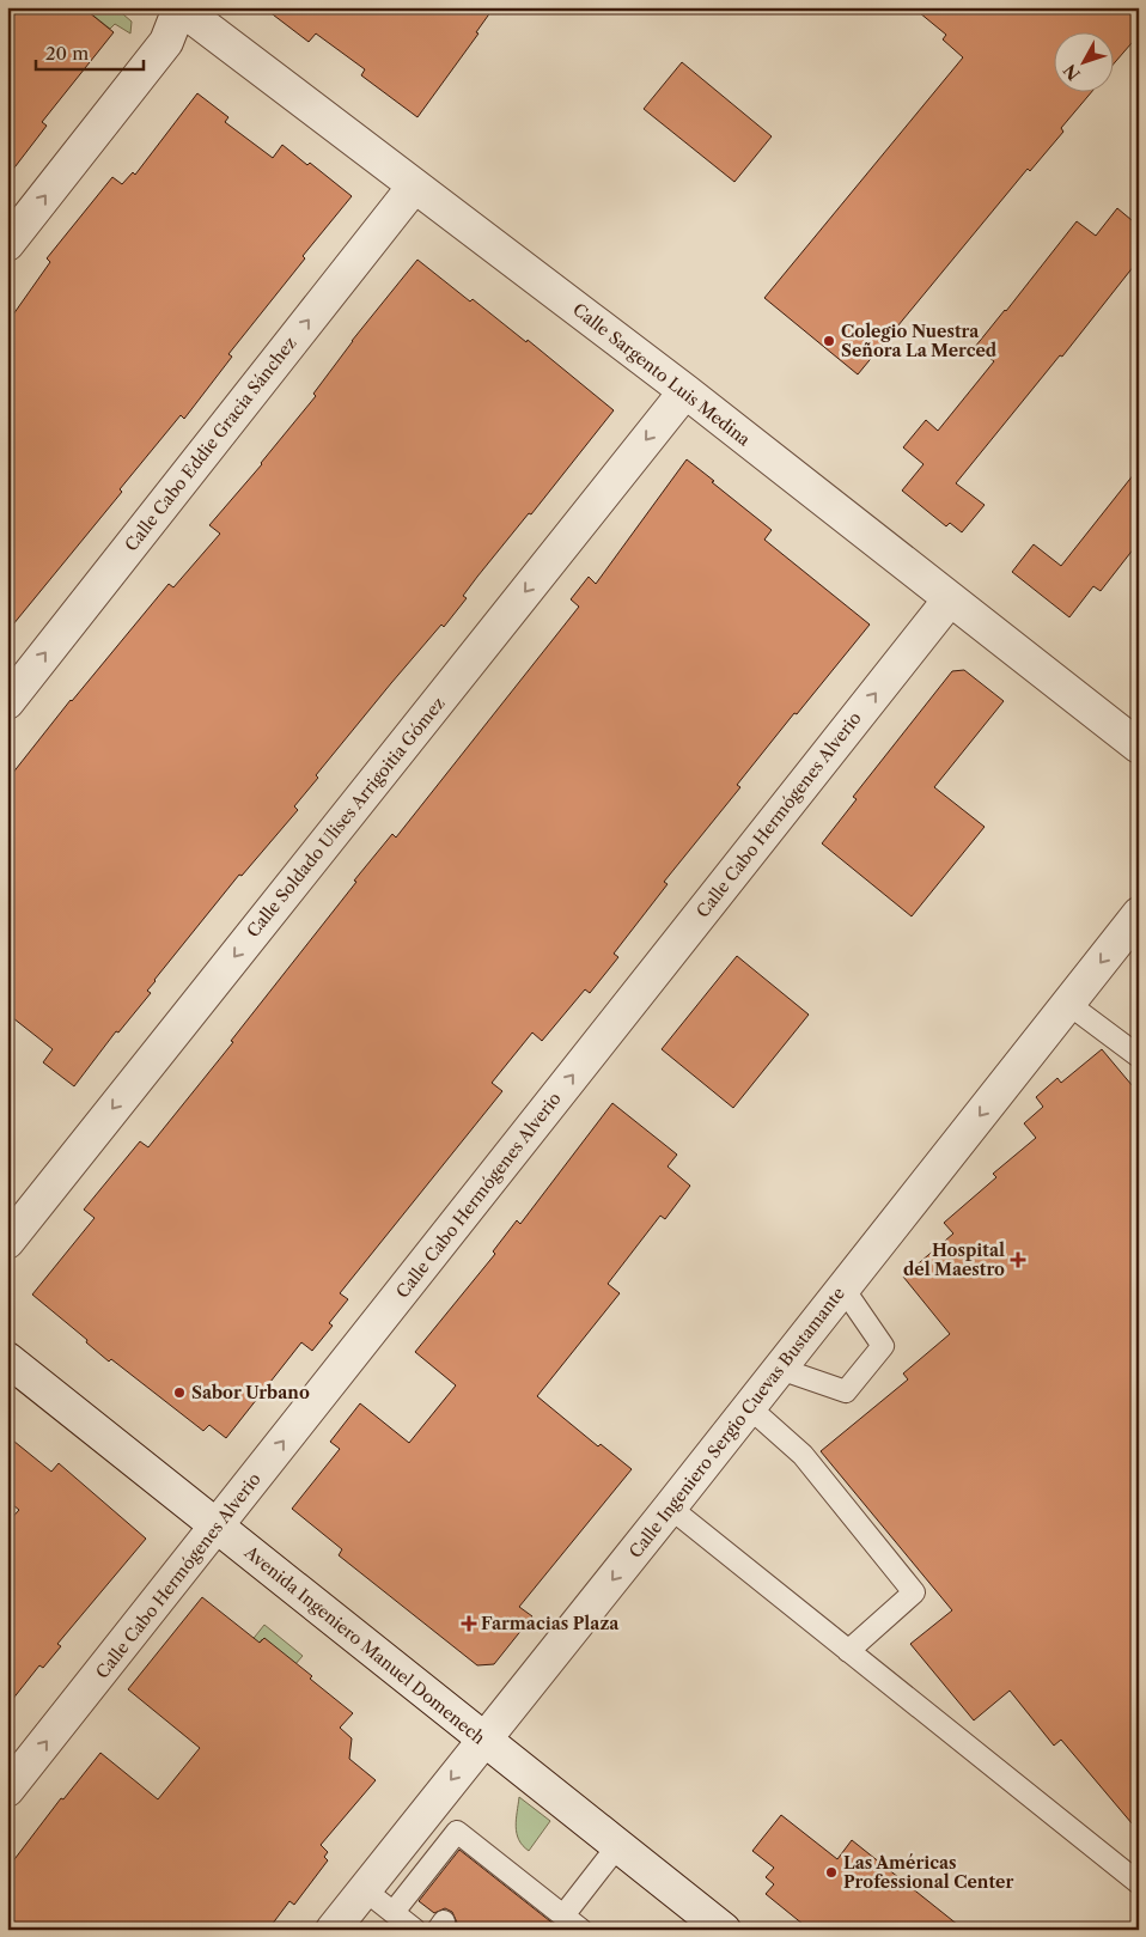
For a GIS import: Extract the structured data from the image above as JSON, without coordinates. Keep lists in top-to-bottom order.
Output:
{
  "streets": {
    "street": [
      "Calle Sargento Luis Medina",
      "Calle Cabo Eddie Gracia Sánchez",
      "Calle Cabo Hermógenes Alverio",
      "Calle Soldado Ulises Arrigoitia Gómez",
      "Calle Ingeniero Sergio Cuevas Bustamante",
      "Avenida Ingeniero Manuel Domenech"
    ]
  },
  "crossings": [
    ["Calle Sargento Luis Medina", "Calle Cabo Eddie Gracia Sánchez"],
    ["Calle Sargento Luis Medina", "Calle Cabo Hermógenes Alverio"],
    ["Calle Sargento Luis Medina", "Calle Soldado Ulises Arrigoitia Gómez"],
    ["Calle Cabo Hermógenes Alverio", "Avenida Ingeniero Manuel Domenech"],
    ["Calle Ingeniero Sergio Cuevas Bustamante", "Avenida Ingeniero Manuel Domenech"]
  ],
  "one_way": ["Calle Cabo Hermógenes Alverio", "Calle Soldado Ulises Arrigoitia Gómez", "Calle Ingeniero Sergio Cuevas Bustamante"],
  "places": {
    "other": ["Colegio Nuestra Señora La Merced", "Sabor Urbano", "Las Américas Professional Center"],
    "health": ["Hospital del Maestro", "Farmacias Plaza"]
  },
  "scale_bar": "20 m",
  "north": "bottom left"
}
